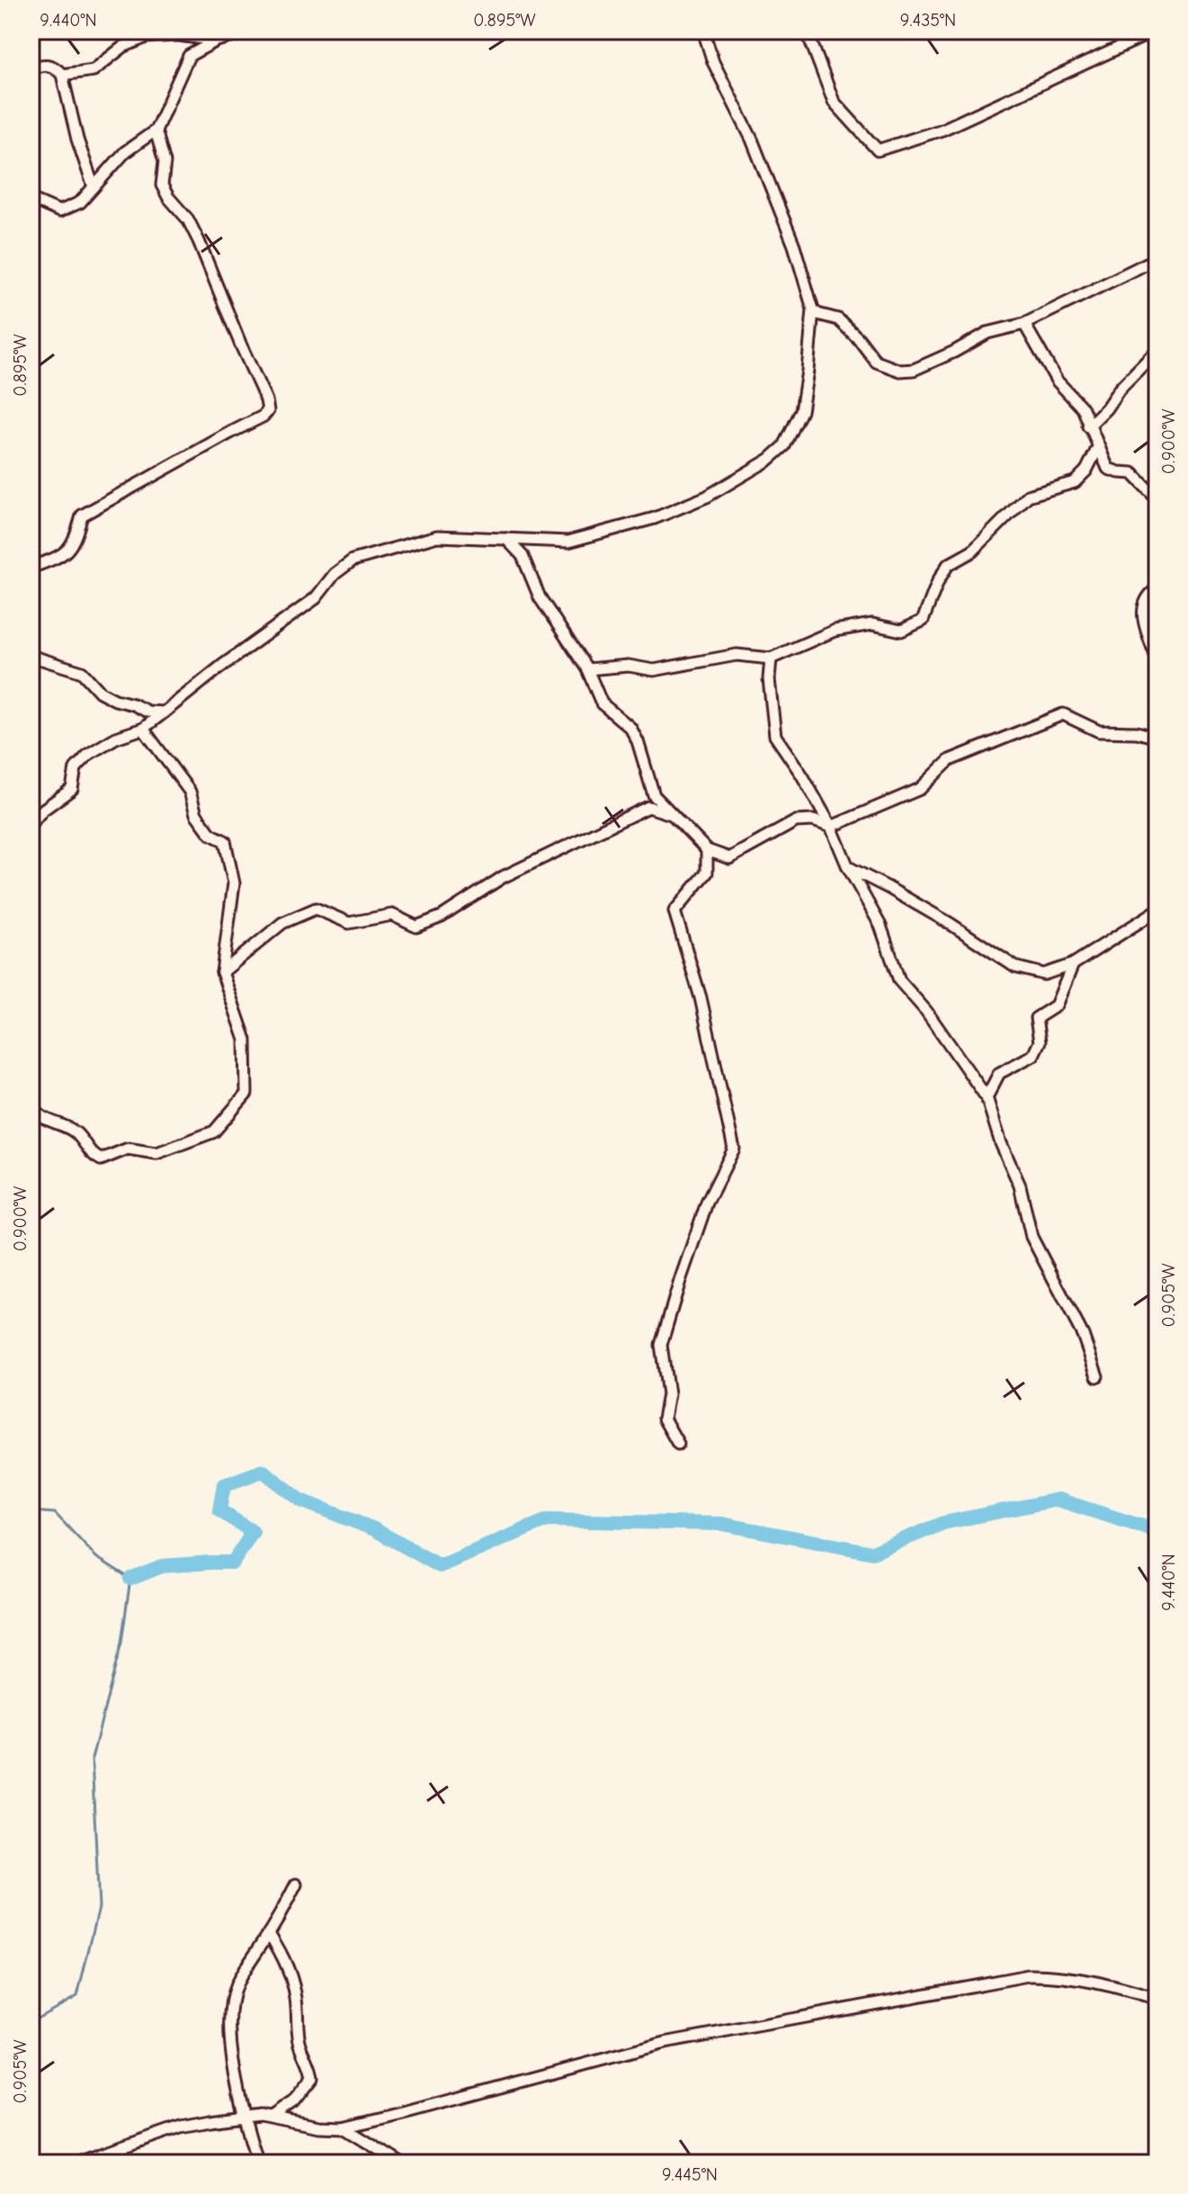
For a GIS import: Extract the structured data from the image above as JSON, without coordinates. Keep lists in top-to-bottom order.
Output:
{
  "coordinates": [
    "9.440°N",
    "0.895°W",
    "9.435°N",
    "0.900°W",
    "0.905°W",
    "9.445°N"
  ]
}
